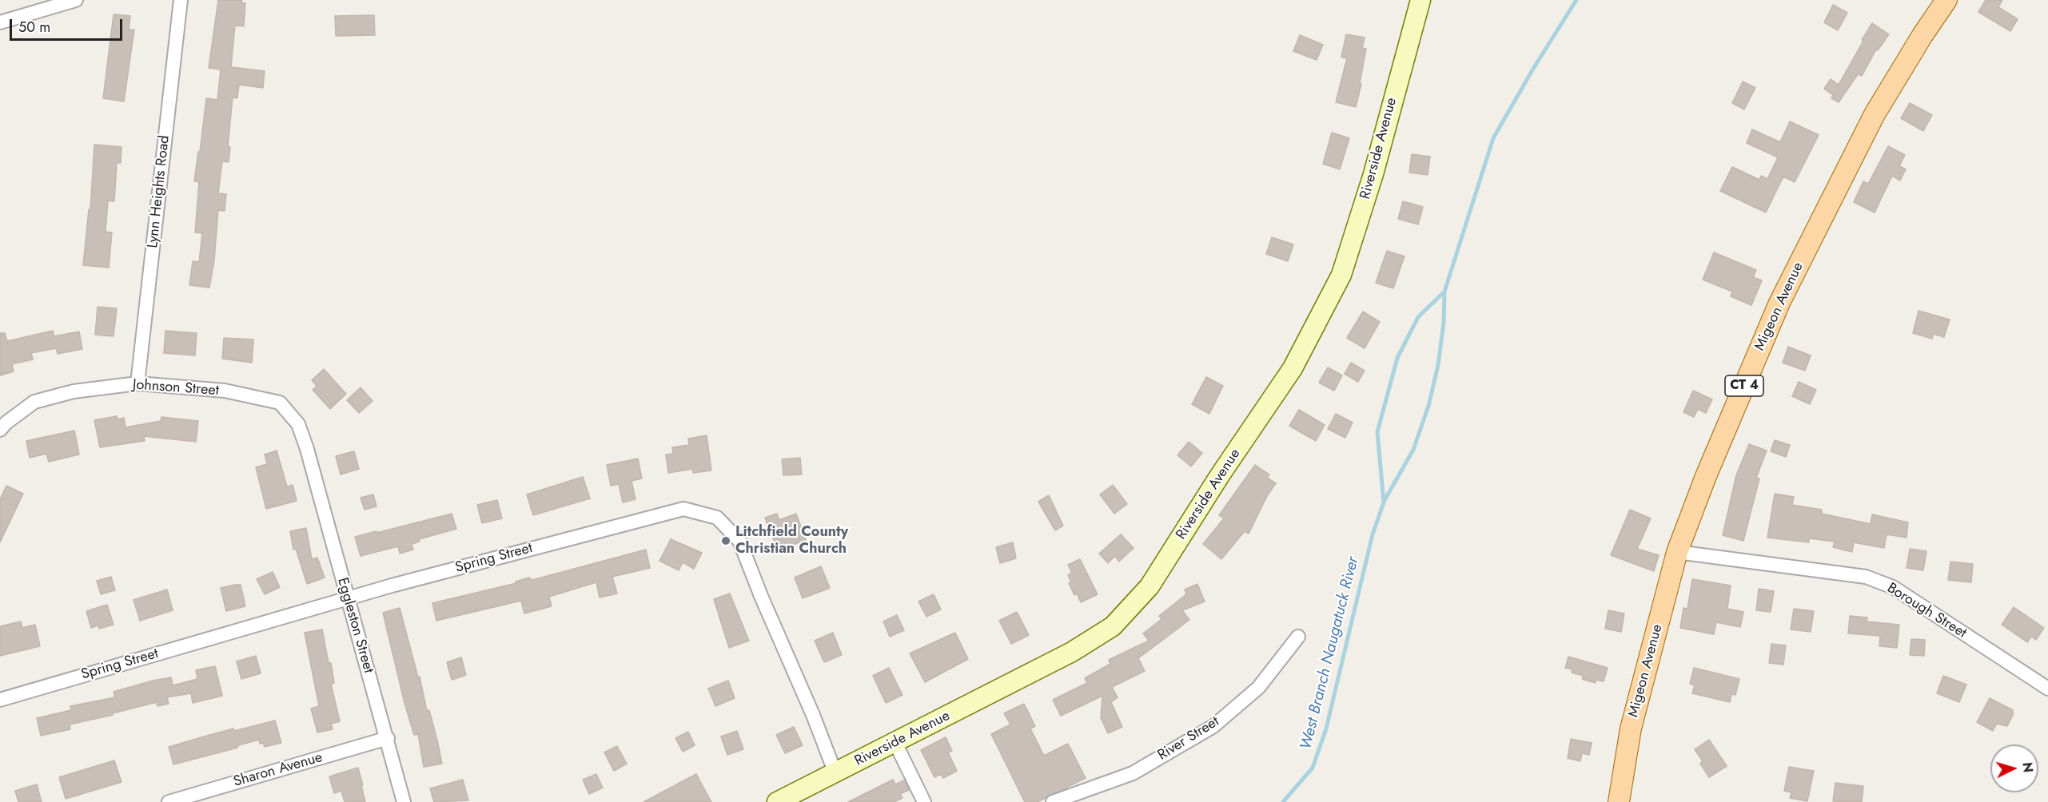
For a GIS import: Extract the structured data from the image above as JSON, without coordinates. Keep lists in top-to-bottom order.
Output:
{
  "streets": {
    "main road": ["Migeon Avenue", "CT 4"],
    "street": [
      "Riverside Avenue",
      "Lynn Heights Road",
      "Johnson Street",
      "Spring Street",
      "Borough Street",
      "Eggleston Street",
      "River Street",
      "Sharon Avenue"
    ]
  },
  "crossings": [
    ["Riverside Avenue", "Spring Street"],
    ["Lynn Heights Road", "Johnson Street"],
    ["Migeon Avenue", "Borough Street"],
    ["Johnson Street", "Eggleston Street"],
    ["Spring Street", "Eggleston Street"],
    ["Eggleston Street", "Sharon Avenue"]
  ],
  "water": ["West Branch Naugatuck River"],
  "places": ["Litchfield County Christian Church"],
  "scale_bar": "50 m",
  "north": "right"
}
